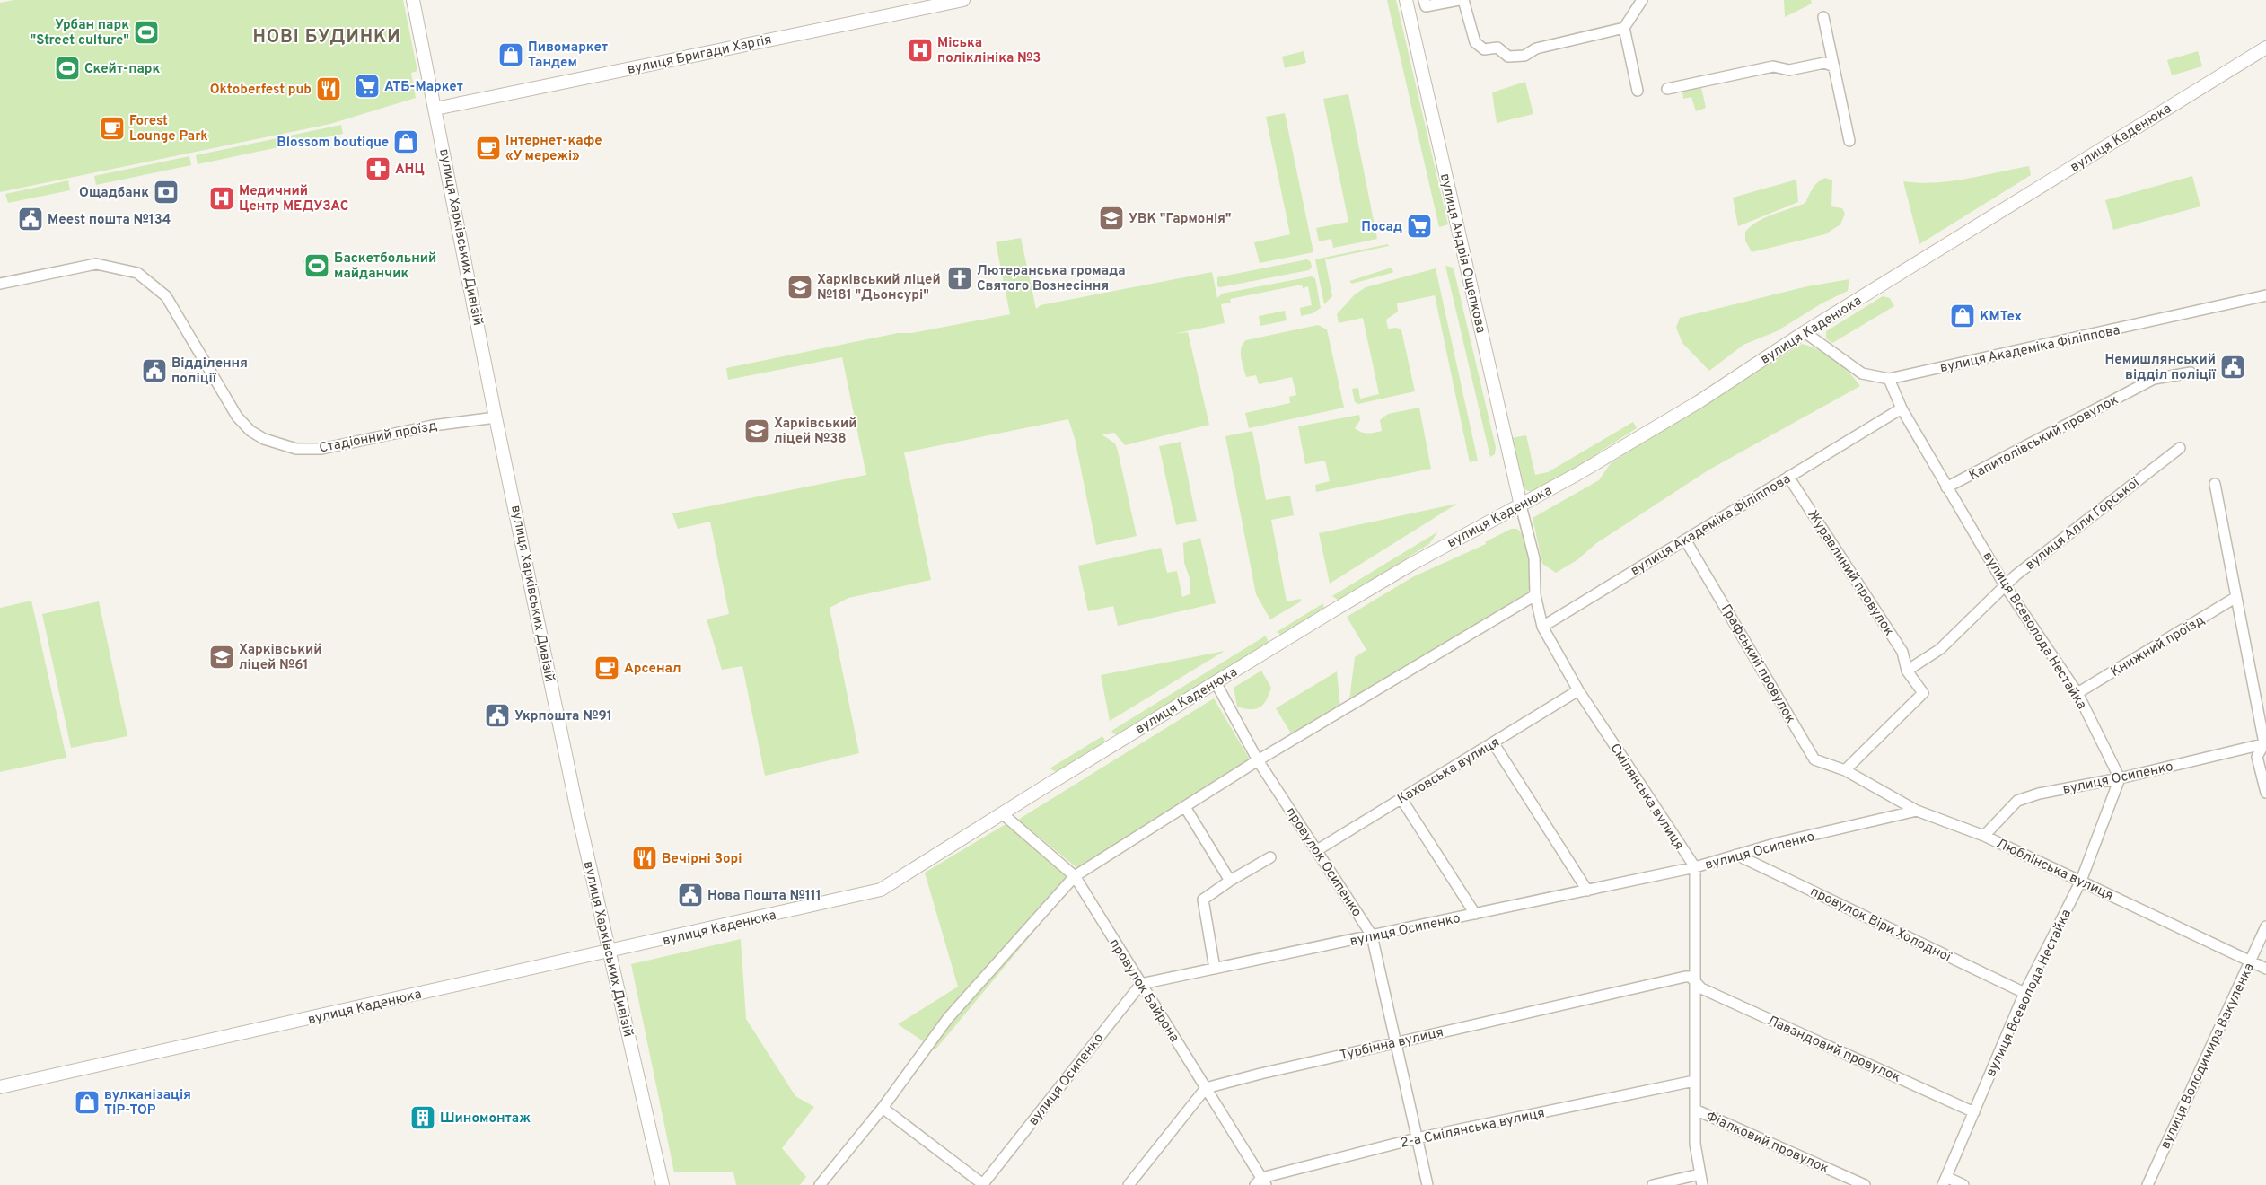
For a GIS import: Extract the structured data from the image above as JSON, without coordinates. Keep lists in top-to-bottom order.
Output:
{
  "streets": {
    "street": [
      "вулиця Бригади Хартія",
      "вулиця Каденюка",
      "вулиця Харківських Дивізій",
      "вулиця Андрія Ощепкова",
      "вулиця Академіка Філіппова",
      "Стадіонний проїзд",
      "Капитолівський провулок",
      "вулиця Алли Горської",
      "Журавлиний провулок",
      "вулиця Всеволода Нестайка",
      "Книжний проїзд",
      "Графський провулок",
      "Каховська вулиця",
      "вулиця Осипенко",
      "Смілянська вулиця",
      "провулок Осипенко",
      "Люблінська вулиця",
      "провулок Віри Холодної",
      "провулок Байрона",
      "Турбінна вулиця",
      "Лавандовий провулок",
      "вулиця Володимира Вакуленка",
      "2-а Смілянська вулиця",
      "Фіалковий провулок"
    ]
  },
  "crossings": [
    ["вулиця Бригади Хартія", "вулиця Харківських Дивізій"],
    ["вулиця Каденюка", "вулиця Харківських Дивізій"],
    ["вулиця Каденюка", "вулиця Андрія Ощепкова"],
    ["вулиця Каденюка", "вулиця Академіка Філіппова"],
    ["вулиця Каденюка", "Смілянська вулиця"],
    ["вулиця Каденюка", "провулок Осипенко"],
    ["вулиця Каденюка", "провулок Байрона"],
    ["вулиця Харківських Дивізій", "Стадіонний проїзд"],
    ["вулиця Андрія Ощепкова", "Смілянська вулиця"],
    ["вулиця Академіка Філіппова", "Журавлиний провулок"],
    ["вулиця Академіка Філіппова", "вулиця Всеволода Нестайка"],
    ["вулиця Академіка Філіппова", "Графський провулок"],
    ["вулиця Академіка Філіппова", "Смілянська вулиця"],
    ["Капитолівський провулок", "вулиця Всеволода Нестайка"],
    ["вулиця Алли Горської", "Журавлиний провулок"],
    ["вулиця Алли Горської", "вулиця Всеволода Нестайка"],
    ["вулиця Всеволода Нестайка", "Книжний проїзд"],
    ["вулиця Всеволода Нестайка", "вулиця Осипенко"],
    ["вулиця Всеволода Нестайка", "Люблінська вулиця"],
    ["вулиця Всеволода Нестайка", "провулок Віри Холодної"],
    ["вулиця Всеволода Нестайка", "Лавандовий провулок"],
    ["Графський провулок", "Люблінська вулиця"],
    ["Каховська вулиця", "Смілянська вулиця"],
    ["Каховська вулиця", "провулок Осипенко"],
    ["вулиця Осипенко", "Смілянська вулиця"],
    ["вулиця Осипенко", "провулок Осипенко"],
    ["вулиця Осипенко", "Люблінська вулиця"],
    ["вулиця Осипенко", "провулок Віри Холодної"],
    ["вулиця Осипенко", "провулок Байрона"],
    ["провулок Осипенко", "Турбінна вулиця"],
    ["провулок Осипенко", "2-а Смілянська вулиця"],
    ["Люблінська вулиця", "вулиця Володимира Вакуленка"],
    ["провулок Байрона", "Турбінна вулиця"],
    ["провулок Байрона", "2-а Смілянська вулиця"],
    ["Турбінна вулиця", "Лавандовий провулок"]
  ],
  "districts": ["НОВІ БУДИНКИ"],
  "places": {
    "sports": ["Урбан парк \"Street culture\"", "Скейт-парк", "Баскетбольний майданчик"],
    "hospital": ["Міська поліклініка №3", "Медичний Центр МЕДУЗАС"],
    "shop": [
      "Пивомаркет Тандем",
      "Blossom boutique",
      "KMTex",
      "вулканізація TIP-TOP"
    ],
    "supermarket": ["АТБ-Маркет", "Посад"],
    "restaurant": ["Oktoberfest pub", "Вечірні Зорі"],
    "cafe": ["Forest Lounge Park", "Інтернет-кафе «У мережі»", "Арсенал"],
    "pharmacy": ["АНЦ"],
    "bank": ["Ощадбанк"],
    "school or university": [
      "УВК \"Гармонія\"",
      "Харківський ліцей №181 \"Дьонсурі\"",
      "Харківський ліцей №38",
      "Харківський ліцей №61"
    ],
    "public building": [
      "Meest пошта №134",
      "Немишлянський відділ поліції",
      "Відділення поліції",
      "Укрпошта №91",
      "Нова Пошта №111"
    ],
    "church": ["Лютеранська громада Святого Вознесіння"],
    "building": ["Шиномонтаж"]
  }
}
